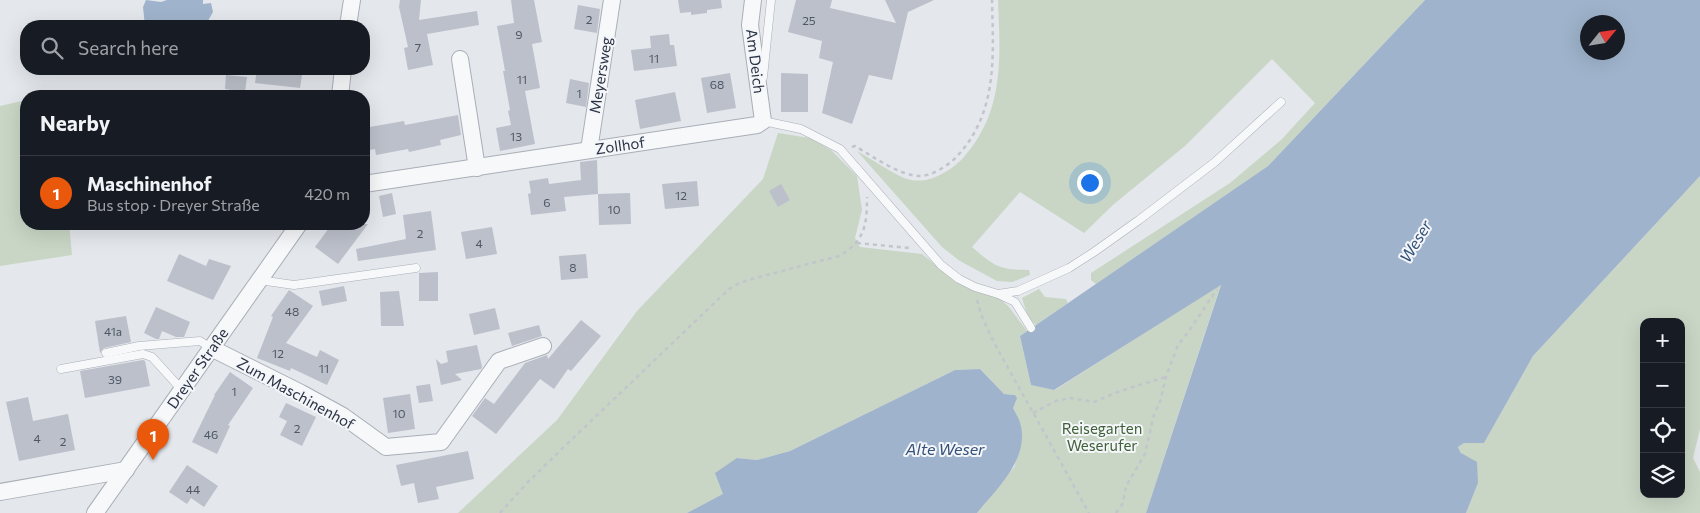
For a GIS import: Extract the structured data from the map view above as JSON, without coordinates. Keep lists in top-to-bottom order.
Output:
{
  "streets": {
    "street": [
      "Am Deich",
      "Meyersweg",
      "Zollhof",
      "Dreyer Straße",
      "Zum Maschinenhof"
    ]
  },
  "crossings": [
    ["Am Deich", "Zollhof"],
    ["Meyersweg", "Zollhof"],
    ["Dreyer Straße", "Zum Maschinenhof"]
  ],
  "water": ["Weser", "Alte Weser"],
  "parks": ["Reisegarten Weserufer"],
  "house_numbers": [
    "2",
    "25",
    "9",
    "7",
    "11",
    "11",
    "68",
    "1",
    "13",
    "12",
    "6",
    "10",
    "2",
    "4",
    "8",
    "48",
    "41a",
    "12",
    "11",
    "39",
    "1",
    "10",
    "2",
    "46",
    "4",
    "2",
    "44"
  ],
  "north": "top right",
  "page": {
    "search": "Search here",
    "heading": "Nearby",
    "list": [
      {
        "mark": "1",
        "name": "Maschinenhof",
        "note": "Bus stop · Dreyer Straße",
        "value": "420 m"
      }
    ],
    "map_buttons": ["+", "−"],
    "pins": "1"
  }
}
